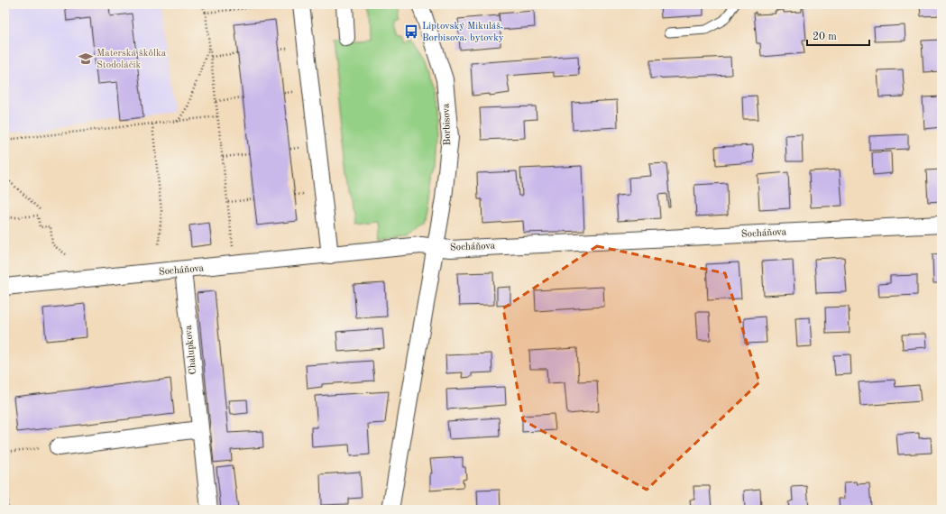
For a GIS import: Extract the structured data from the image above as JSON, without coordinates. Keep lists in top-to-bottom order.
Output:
{
  "streets": {
    "street": ["Borbisova", "Socháňova", "Chalupkova"]
  },
  "crossings": [
    ["Borbisova", "Socháňova"],
    ["Socháňova", "Chalupkova"]
  ],
  "places": {
    "bus stop": ["Liptovský Mikuláš, Borbisova, bytovky"],
    "school or university": ["Materská škôlka Stodoláčik"]
  },
  "scale_bar": "20 m"
}
